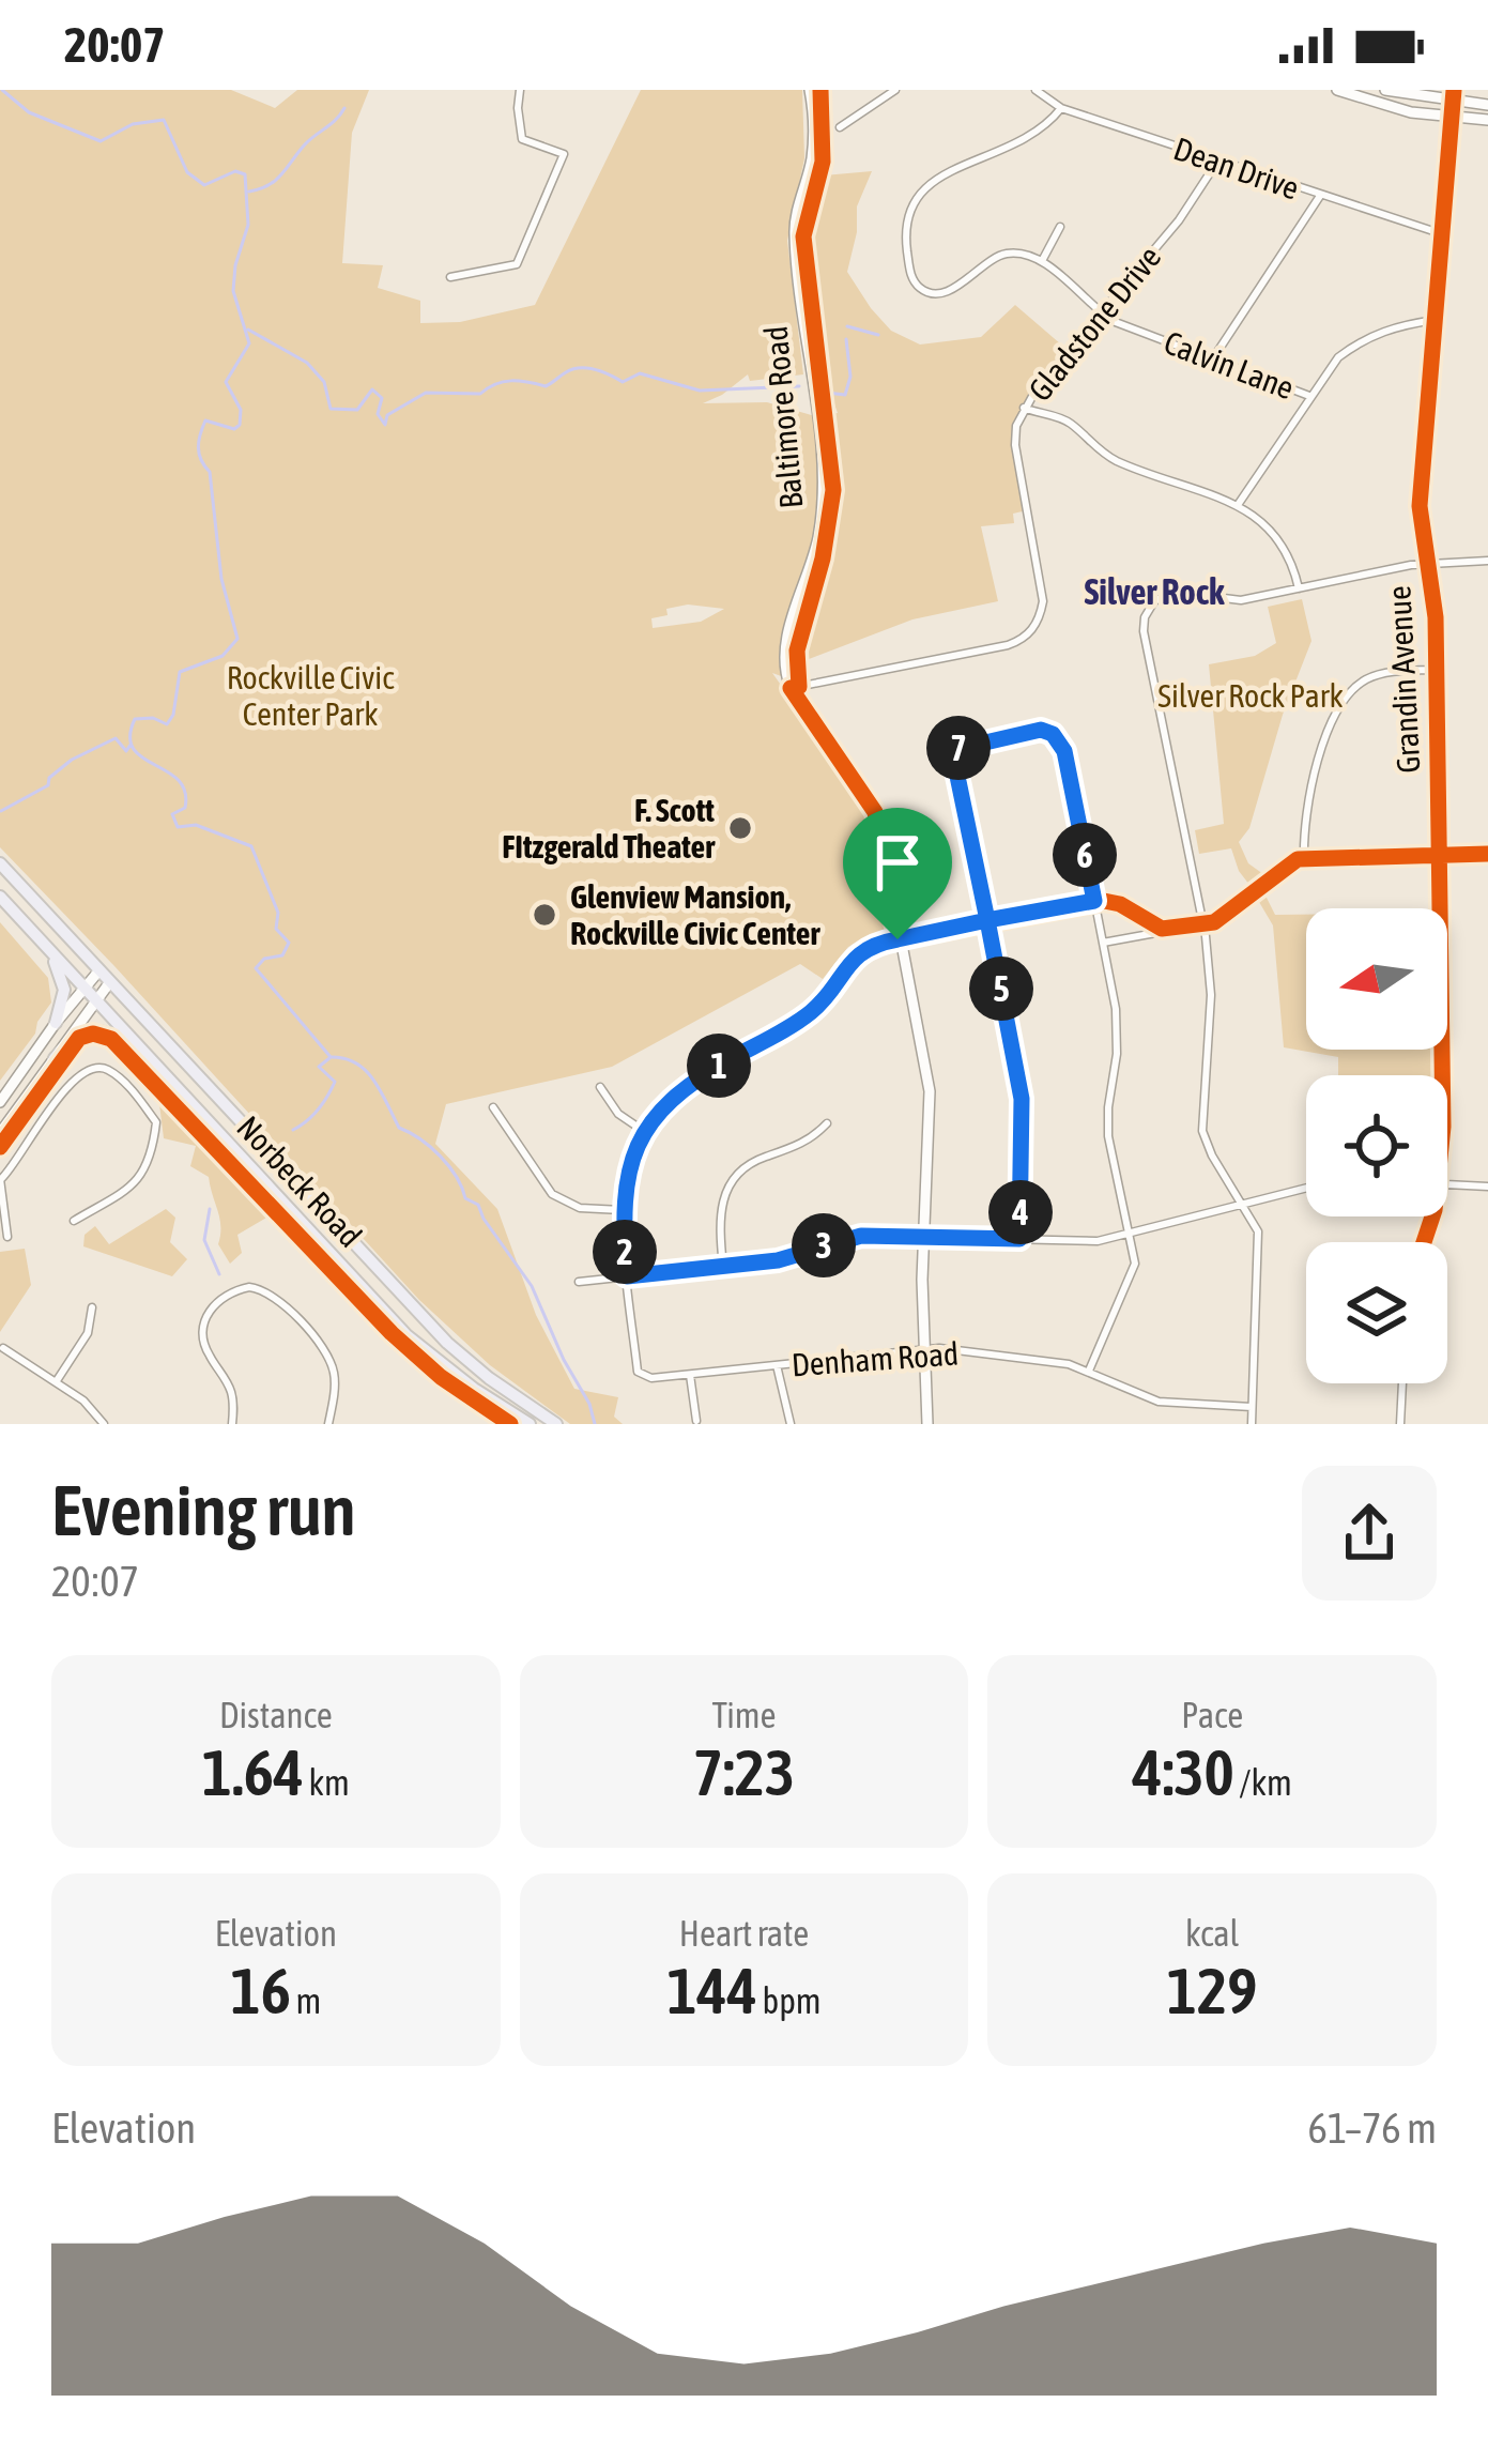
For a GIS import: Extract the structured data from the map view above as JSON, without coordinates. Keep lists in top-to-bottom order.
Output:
{
  "streets": {
    "main road": ["Norbeck Road"],
    "street": [
      "Dean Drive",
      "Gladstone Drive",
      "Calvin Lane",
      "Baltimore Road",
      "Grandin Avenue",
      "Denham Road"
    ]
  },
  "crossings": [
    ["Dean Drive", "Gladstone Drive"],
    ["Dean Drive", "Grandin Avenue"],
    ["Gladstone Drive", "Calvin Lane"],
    ["Gladstone Drive", "Baltimore Road"]
  ],
  "districts": ["Silver Rock"],
  "parks": ["Rockville Civic Center Park", "Silver Rock Park"],
  "places": ["F. Scott FItzgerald Theater", "Glenview Mansion, Rockville Civic Center"],
  "north": "left",
  "page": {
    "status": "20:07",
    "pins": [
      "7",
      "6",
      "5",
      "1",
      "4",
      "3",
      "2"
    ],
    "heading": ["Evening run", "20:07"],
    "stats": [
      ["Distance", "1.64 km"],
      ["Time", "7:23"],
      ["Pace", "4:30 /km"],
      ["Elevation", "16 m"],
      ["Heart rate", "144 bpm"],
      ["kcal", "129"]
    ],
    "chart": ["Elevation", "61–76 m"]
  }
}
